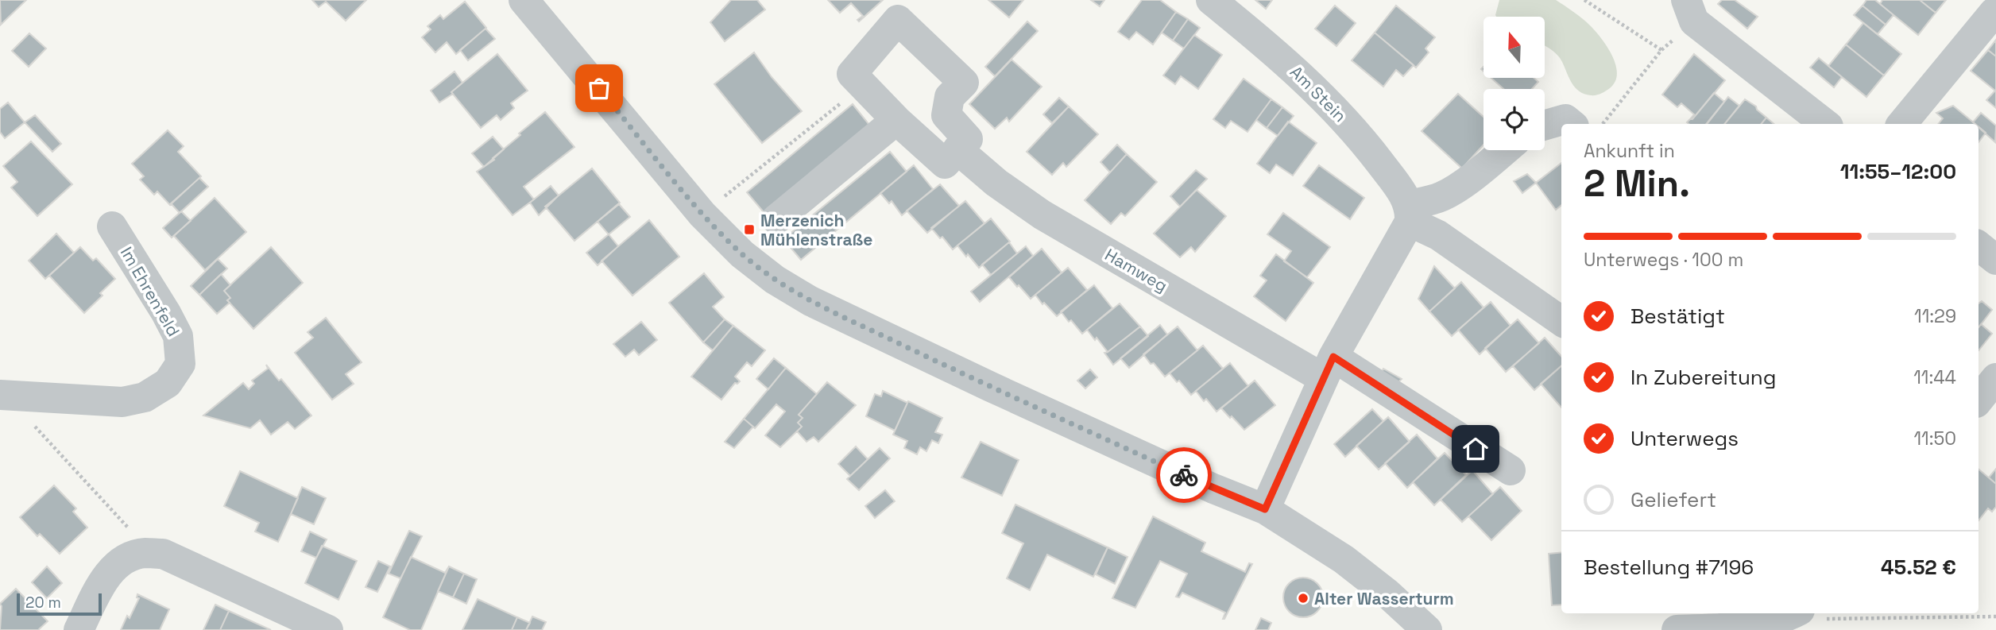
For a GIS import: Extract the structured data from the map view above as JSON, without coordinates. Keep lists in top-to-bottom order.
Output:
{
  "streets": {
    "street": ["Am Stein", "Hamweg", "Im Ehrenfeld"]
  },
  "places": {
    "transit": ["Merzenich Mühlenstraße"],
    "other": ["Alter Wasserturm"]
  },
  "scale_bar": "20 m",
  "north": "top",
  "page": {
    "heading": ["2 Min.", "Ankunft in", "11:55–12:00"],
    "panel": ["Bestellung #7196", "45.52 €"],
    "bar": "Unterwegs · 100 m",
    "list": [
      ["Bestätigt", "11:29"],
      ["In Zubereitung", "11:44"],
      ["Unterwegs", "11:50"],
      "Geliefert"
    ],
    "scale": "20 m"
  }
}
